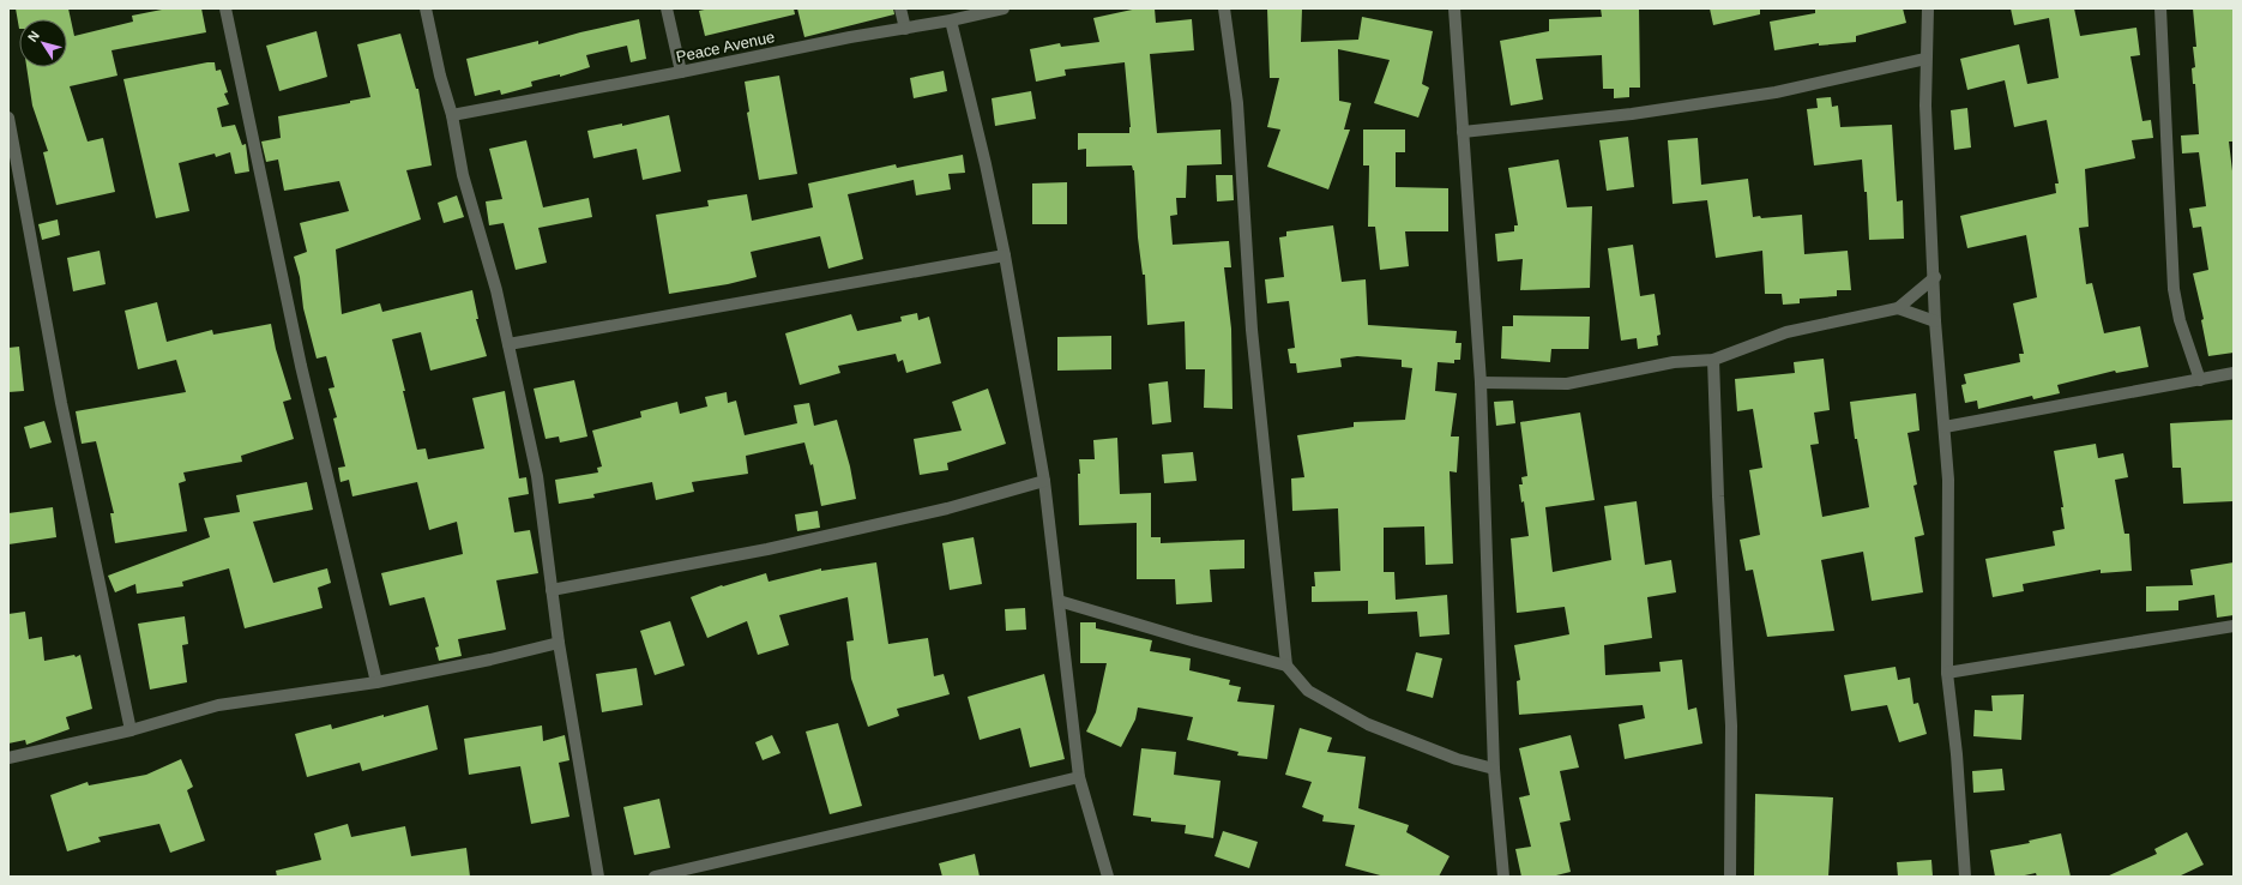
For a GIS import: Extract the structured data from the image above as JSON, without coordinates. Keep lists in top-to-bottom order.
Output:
{
  "streets": {
    "street": ["Peace Avenue"]
  },
  "north": "top left"
}
